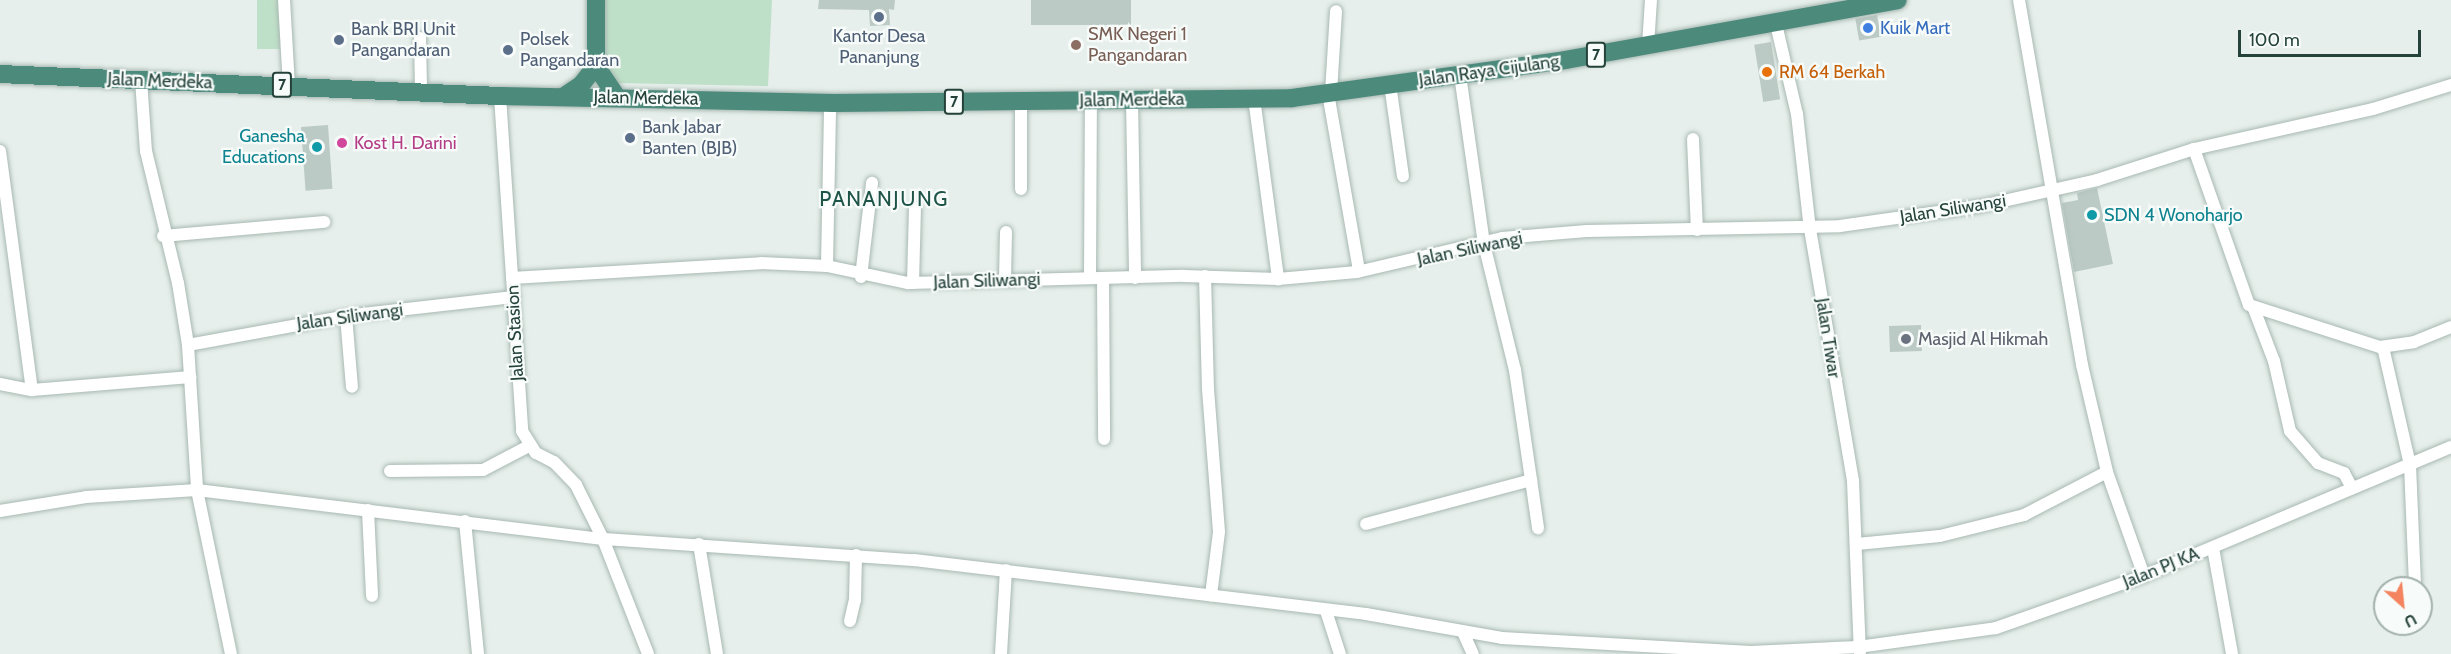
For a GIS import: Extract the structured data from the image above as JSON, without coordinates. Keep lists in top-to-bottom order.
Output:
{
  "streets": {
    "highway": ["7", "Jalan Raya Cijulang", "Jalan Merdeka"],
    "street": [
      "Jalan Siliwangi",
      "Jalan Stasion",
      "Jalan Tiwar",
      "Jalan PJ KA"
    ]
  },
  "crossings": [
    ["Jalan Raya Cijulang", "Jalan Merdeka"],
    ["Jalan Raya Cijulang", "Jalan Tiwar"],
    ["Jalan Merdeka", "Jalan Stasion"],
    ["Jalan Siliwangi", "Jalan Stasion"],
    ["Jalan Siliwangi", "Jalan Tiwar"],
    ["Jalan Tiwar", "Jalan PJ KA"]
  ],
  "districts": ["PANANJUNG"],
  "places": [
    "Kantor Desa Pananjung",
    "Kuik Mart",
    "Bank BRI Unit Pangandaran",
    "SMK Negeri 1 Pangandaran",
    "Polsek Pangandaran",
    "RM 64 Berkah",
    "Bank Jabar Banten (BJB)",
    "Kost H. Darini",
    "Ganesha Educations",
    "SDN 4 Wonoharjo",
    "Masjid Al Hikmah"
  ],
  "scale_bar": "100 m",
  "north": "bottom right"
}
